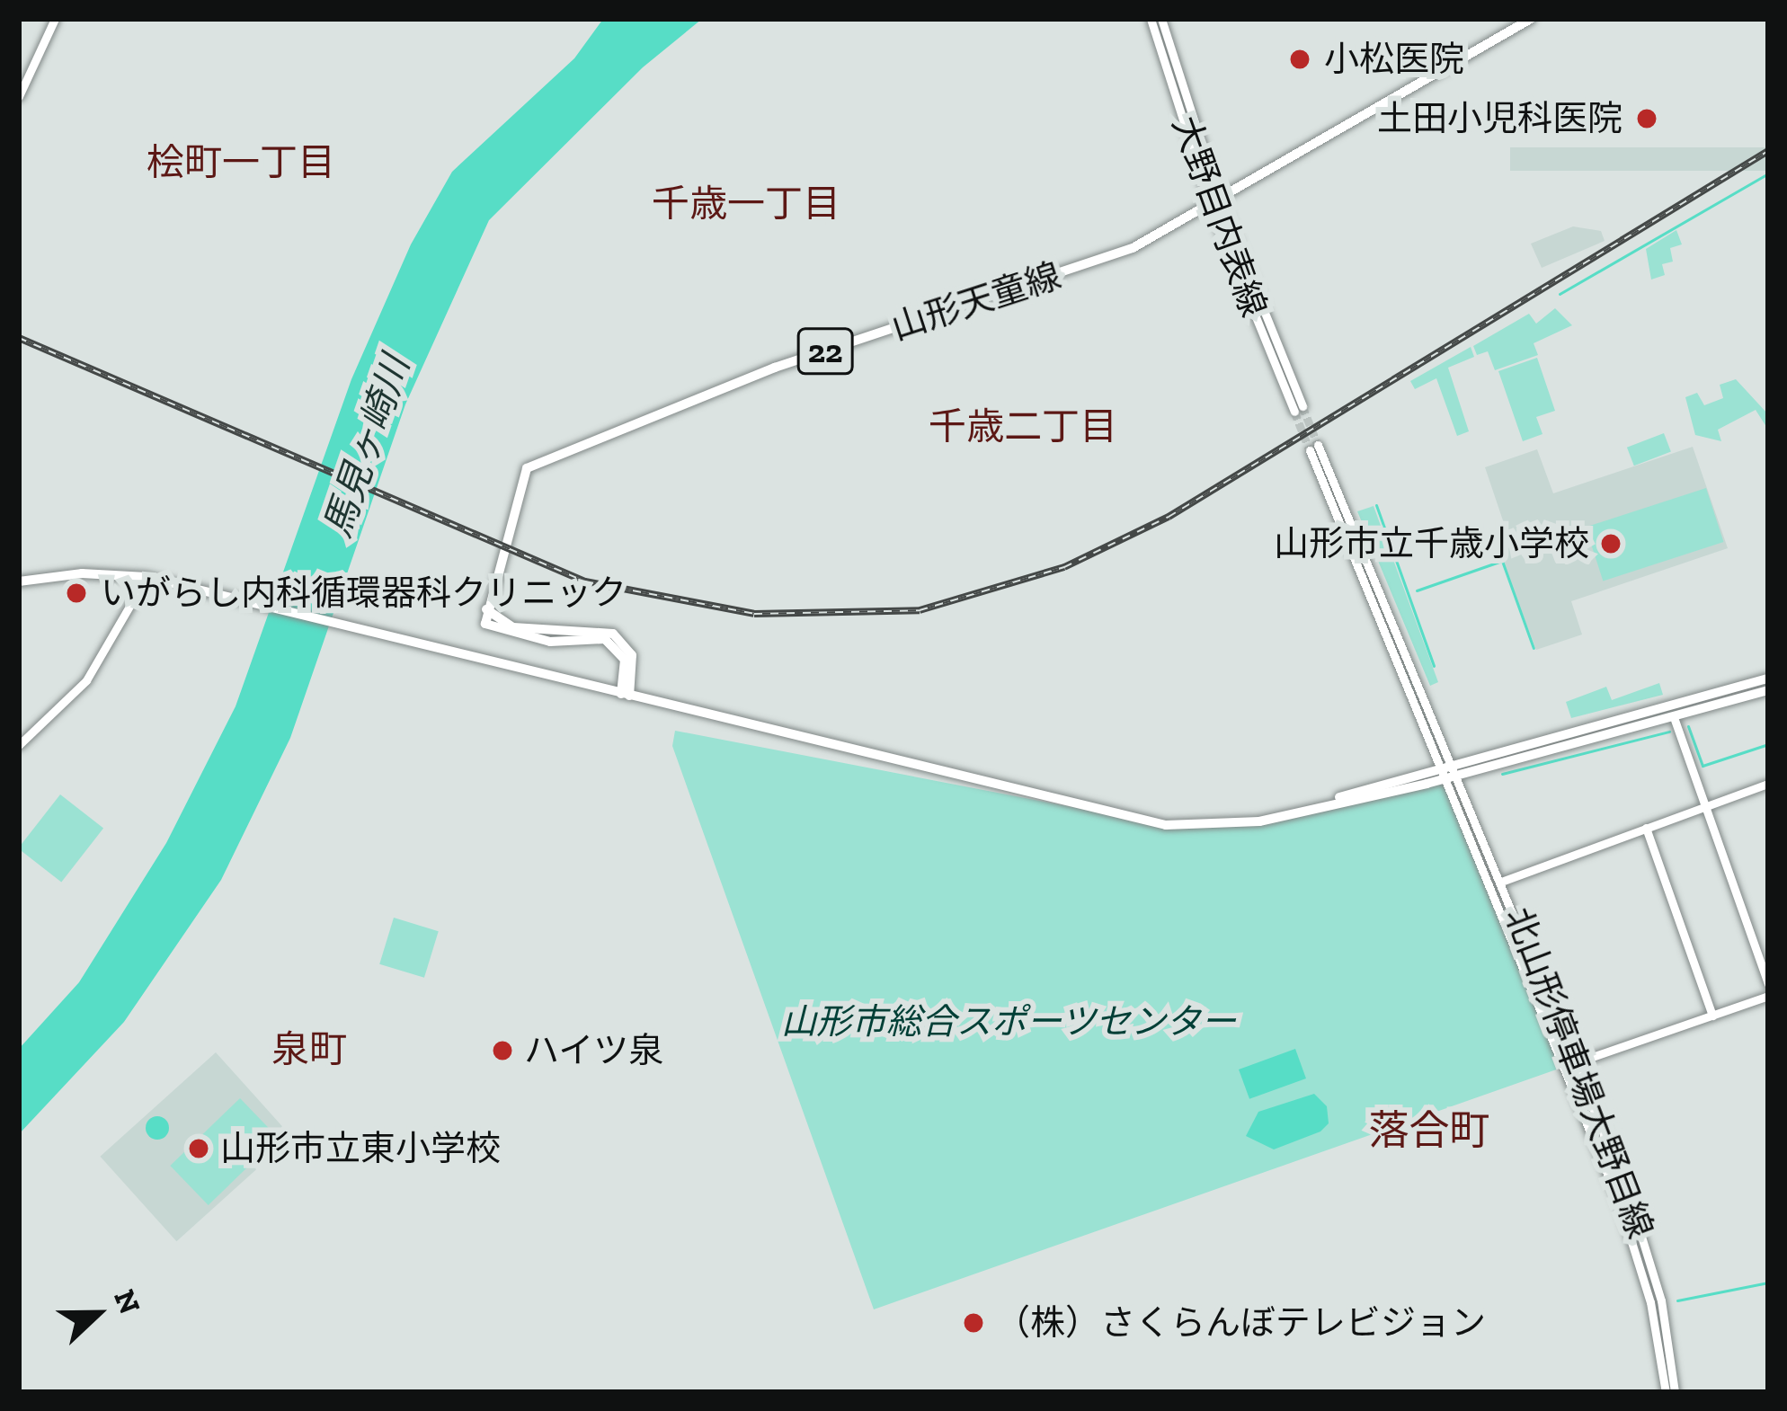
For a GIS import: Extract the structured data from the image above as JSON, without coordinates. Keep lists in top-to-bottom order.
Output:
{
  "streets": {
    "main road": [
      "大野目内表線",
      "山形天童線",
      "22",
      "北山形停車場大野目線"
    ]
  },
  "crossings": [
    ["大野目内表線", "山形天童線"]
  ],
  "districts": [
    "桧町一丁目",
    "千歳一丁目",
    "千歳二丁目",
    "泉町",
    "落合町"
  ],
  "water": ["馬見ヶ崎川"],
  "parks": ["山形市総合スポーツセンター"],
  "places": [
    "小松医院",
    "土田小児科医院",
    "山形市立千歳小学校",
    "いがらし内科循環器科クリニック",
    "ハイツ泉",
    "山形市立東小学校",
    "（株）さくらんぼテレビジョン"
  ],
  "north": "right"
}
